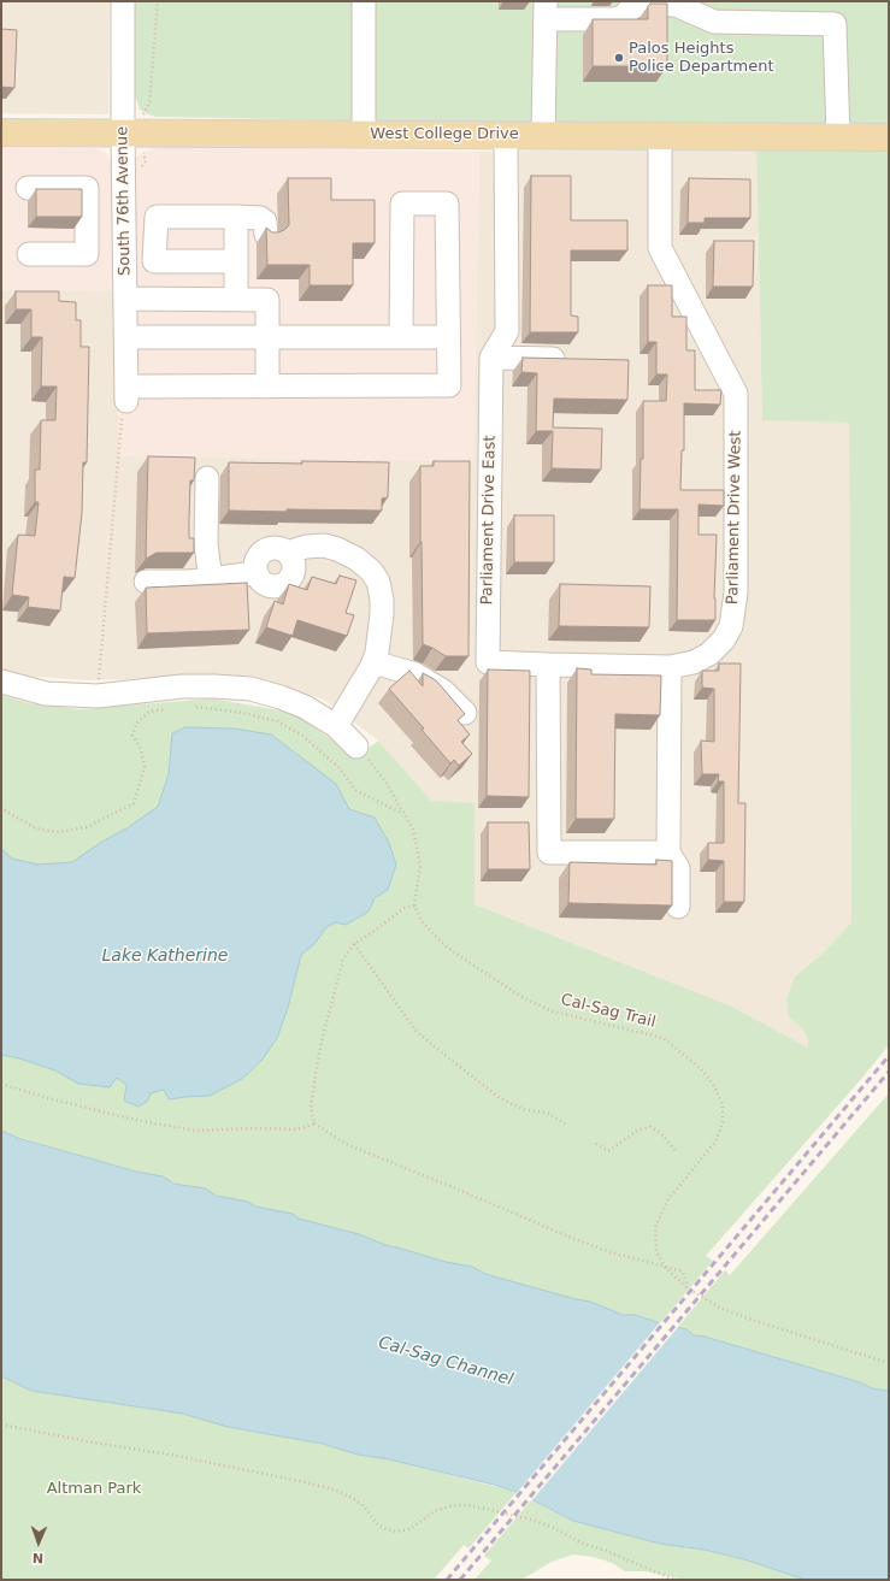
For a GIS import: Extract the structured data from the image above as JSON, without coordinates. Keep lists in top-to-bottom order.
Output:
{
  "streets": {
    "main road": ["West College Drive"],
    "street": ["South 76th Avenue", "Parliament Drive West", "Parliament Drive East"],
    "path": ["Cal-Sag Trail"]
  },
  "crossings": [
    ["West College Drive", "South 76th Avenue"],
    ["West College Drive", "Parliament Drive West"],
    ["West College Drive", "Parliament Drive East"],
    ["Parliament Drive West", "Parliament Drive East"]
  ],
  "water": ["Lake Katherine", "Cal-Sag Channel"],
  "parks": ["Altman Park"],
  "places": ["Palos Heights Police Department"],
  "north": "bottom"
}
